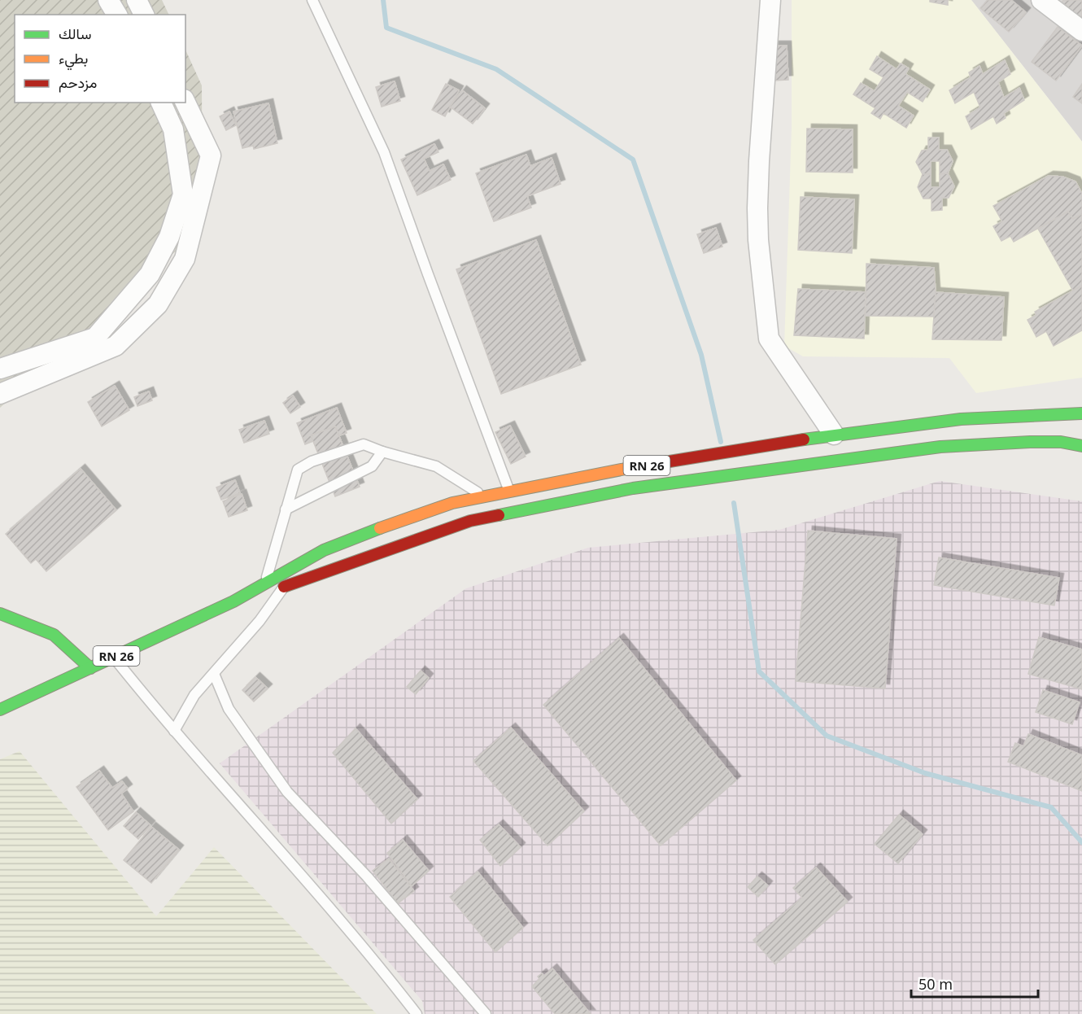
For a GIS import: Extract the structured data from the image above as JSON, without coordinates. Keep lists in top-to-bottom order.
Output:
{
  "streets": {
    "main road": ["RN 26"]
  },
  "legend": ["سالك", "بطيء", "مزدحم"],
  "scale_bar": "50 m"
}
